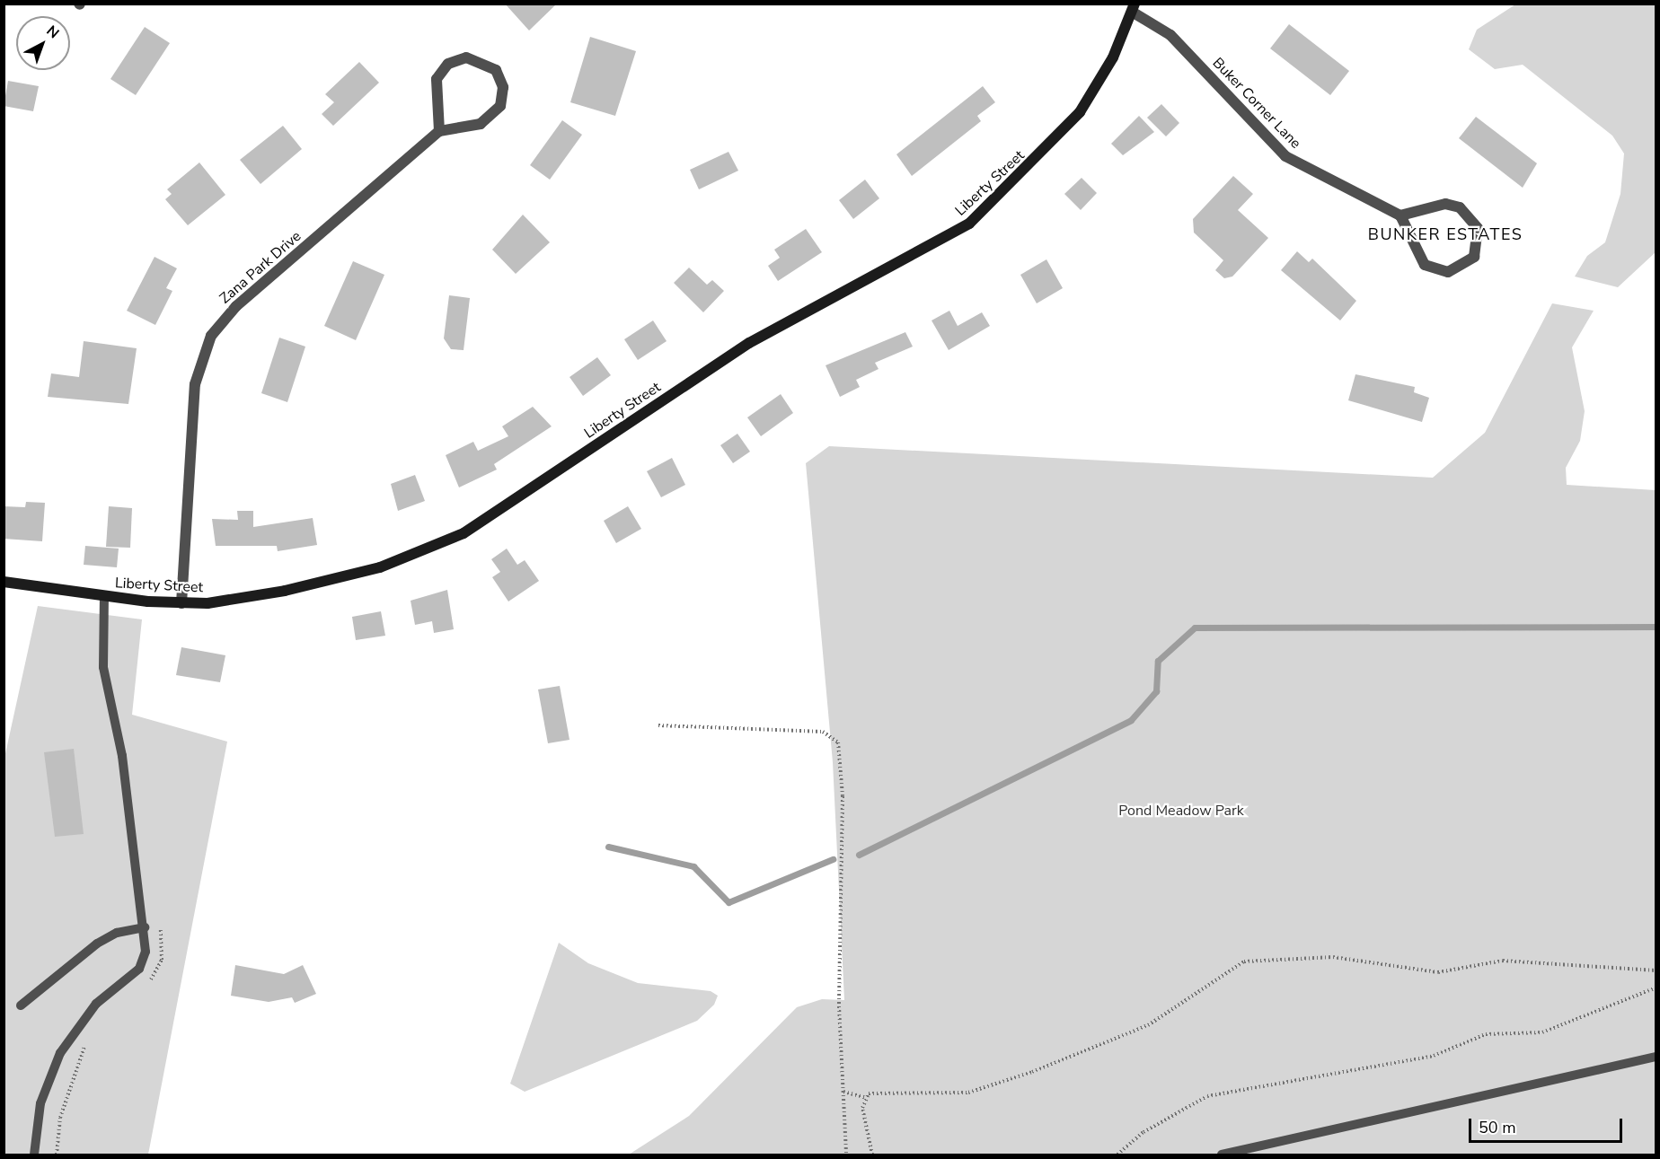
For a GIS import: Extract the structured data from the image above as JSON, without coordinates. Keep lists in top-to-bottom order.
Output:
{
  "streets": {
    "main road": ["Liberty Street"],
    "street": ["Buker Corner Lane", "Zana Park Drive"]
  },
  "crossings": [
    ["Buker Corner Lane", "Liberty Street"],
    ["Liberty Street", "Zana Park Drive"]
  ],
  "districts": ["BUNKER ESTATES"],
  "parks": ["Pond Meadow Park"],
  "scale_bar": "50 m",
  "north": "top right"
}
